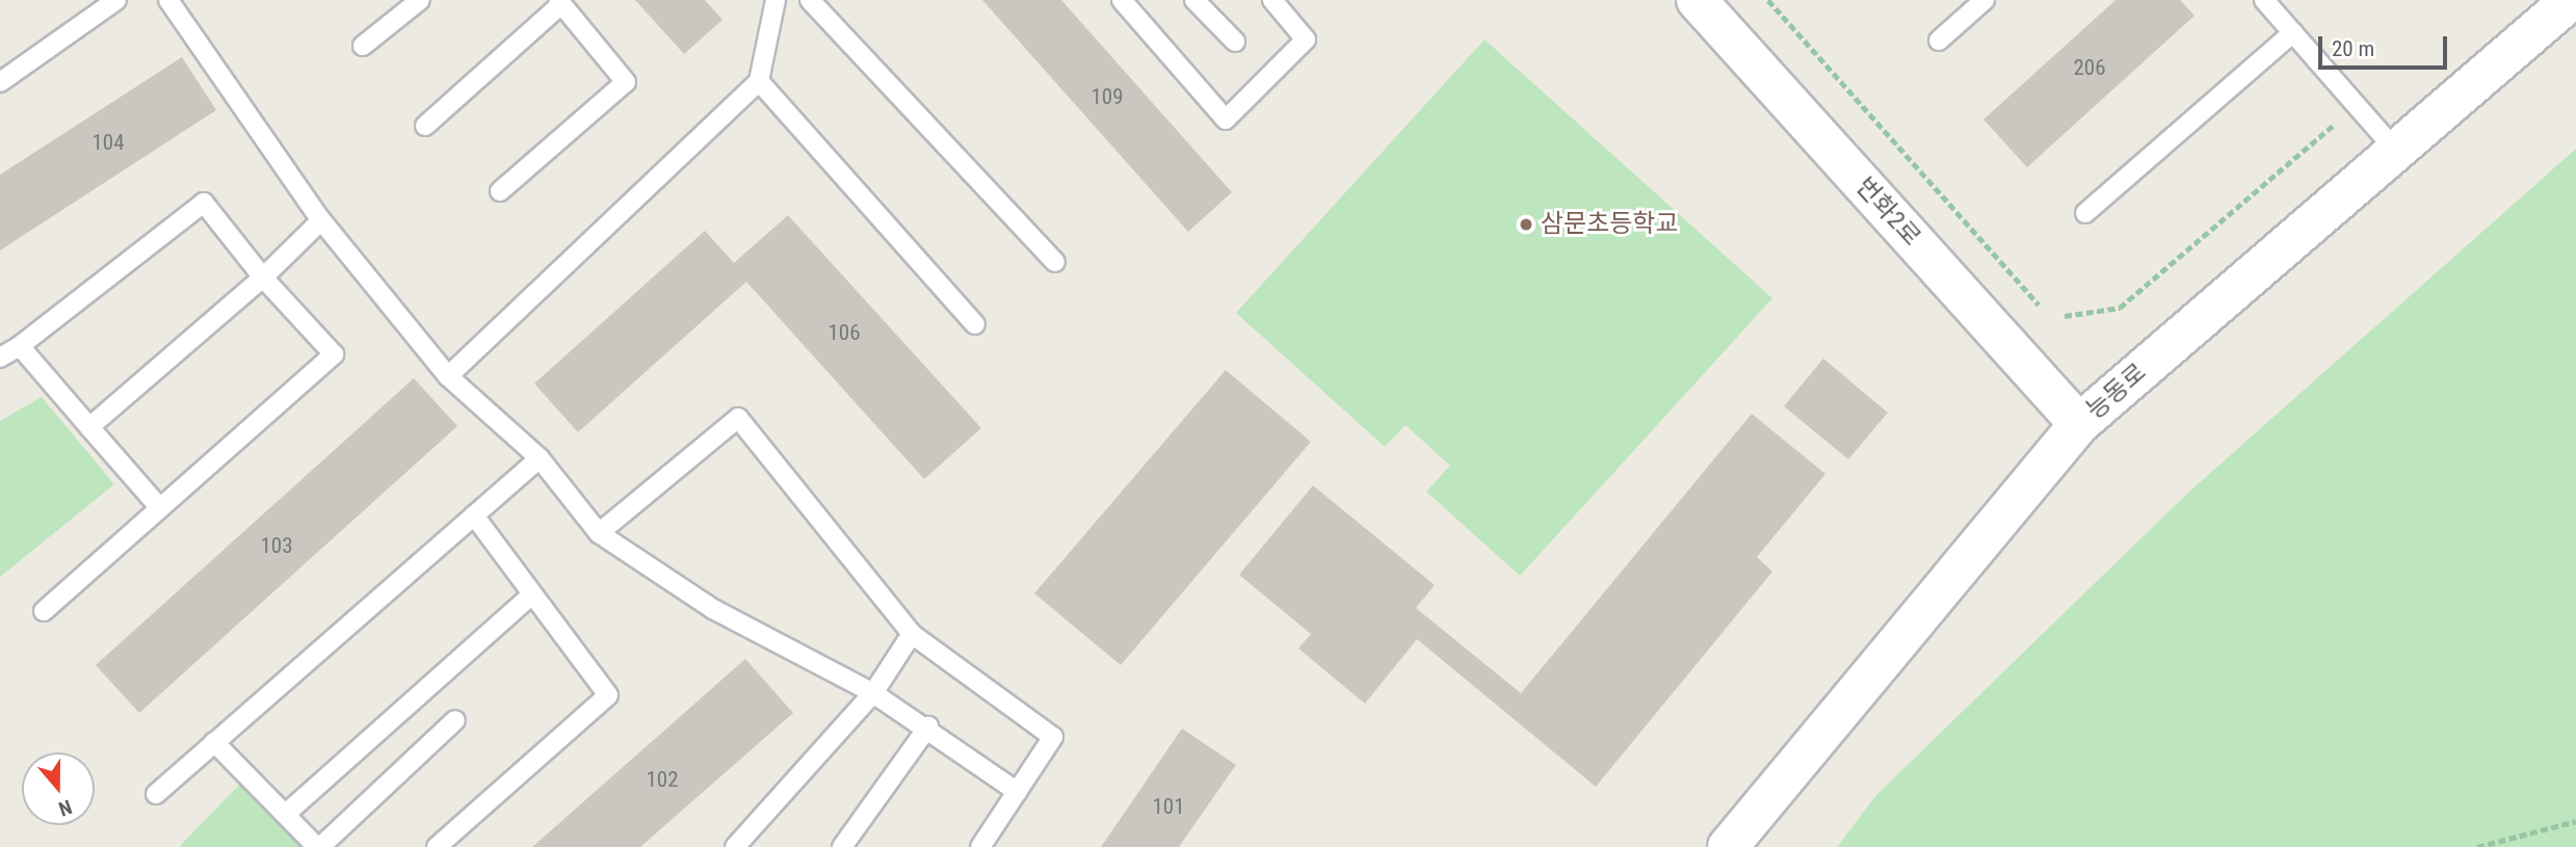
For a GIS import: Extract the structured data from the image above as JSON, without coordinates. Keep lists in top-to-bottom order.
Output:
{
  "streets": {
    "street": ["번화2로", "능동로"]
  },
  "crossings": [
    ["번화2로", "능동로"]
  ],
  "places": ["삼문초등학교"],
  "house_numbers": [
    "206",
    "109",
    "104",
    "106",
    "103",
    "102",
    "101"
  ],
  "scale_bar": "20 m",
  "north": "bottom"
}
